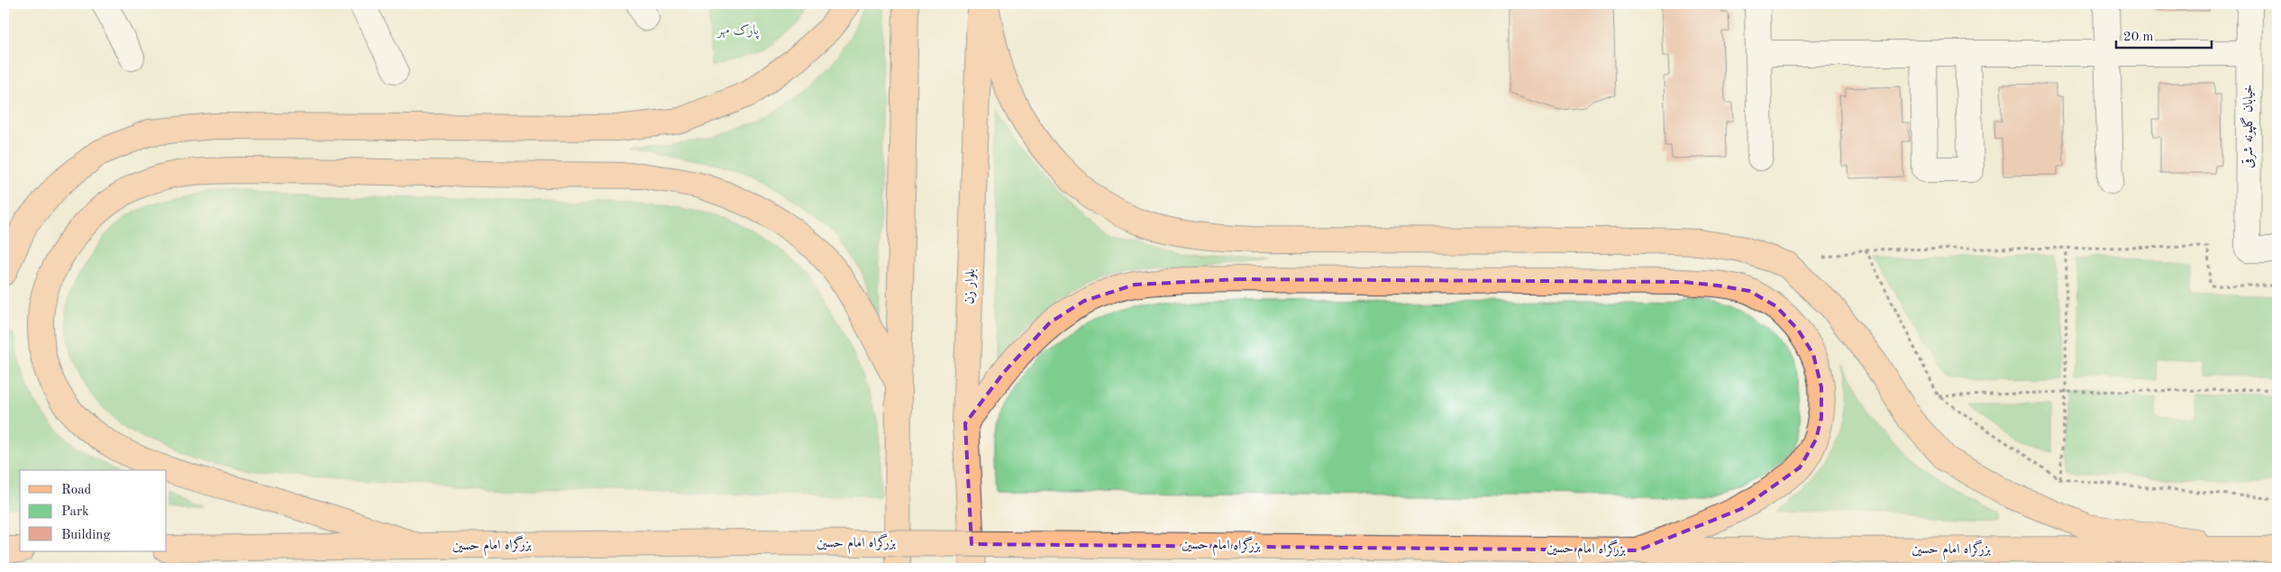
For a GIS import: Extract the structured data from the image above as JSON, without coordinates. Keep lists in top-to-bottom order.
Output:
{
  "streets": {
    "main road": ["بلوار زن", "بزرگراه امام حسین"],
    "street": ["خیابان گلپونه شرقی"]
  },
  "parks": ["پارک مهر"],
  "legend": ["Road", "Park", "Building"],
  "scale_bar": "20 m"
}
